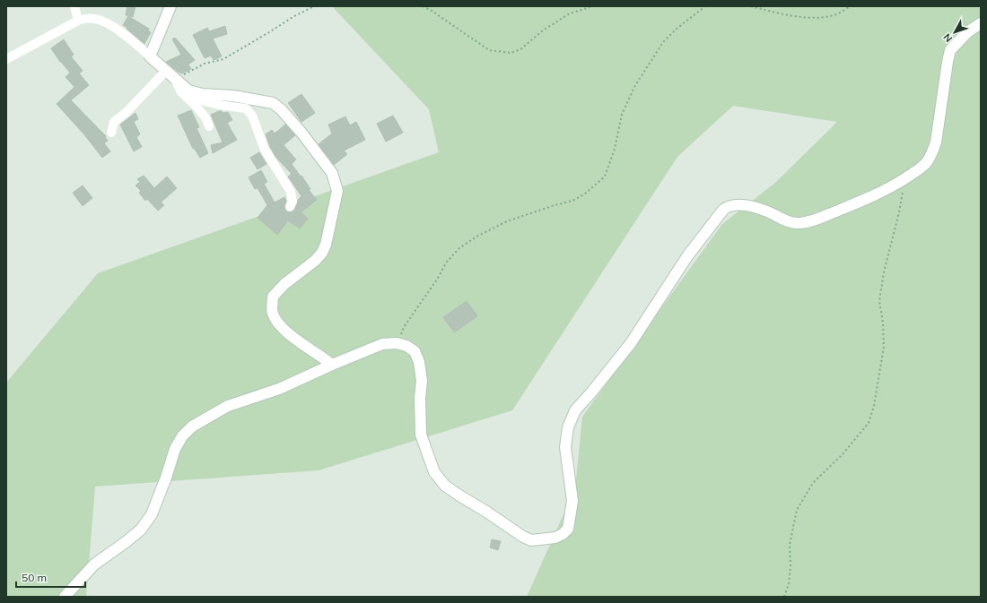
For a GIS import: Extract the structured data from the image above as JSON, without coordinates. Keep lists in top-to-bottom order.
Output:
{
  "scale_bar": "50 m",
  "north": "bottom left"
}
